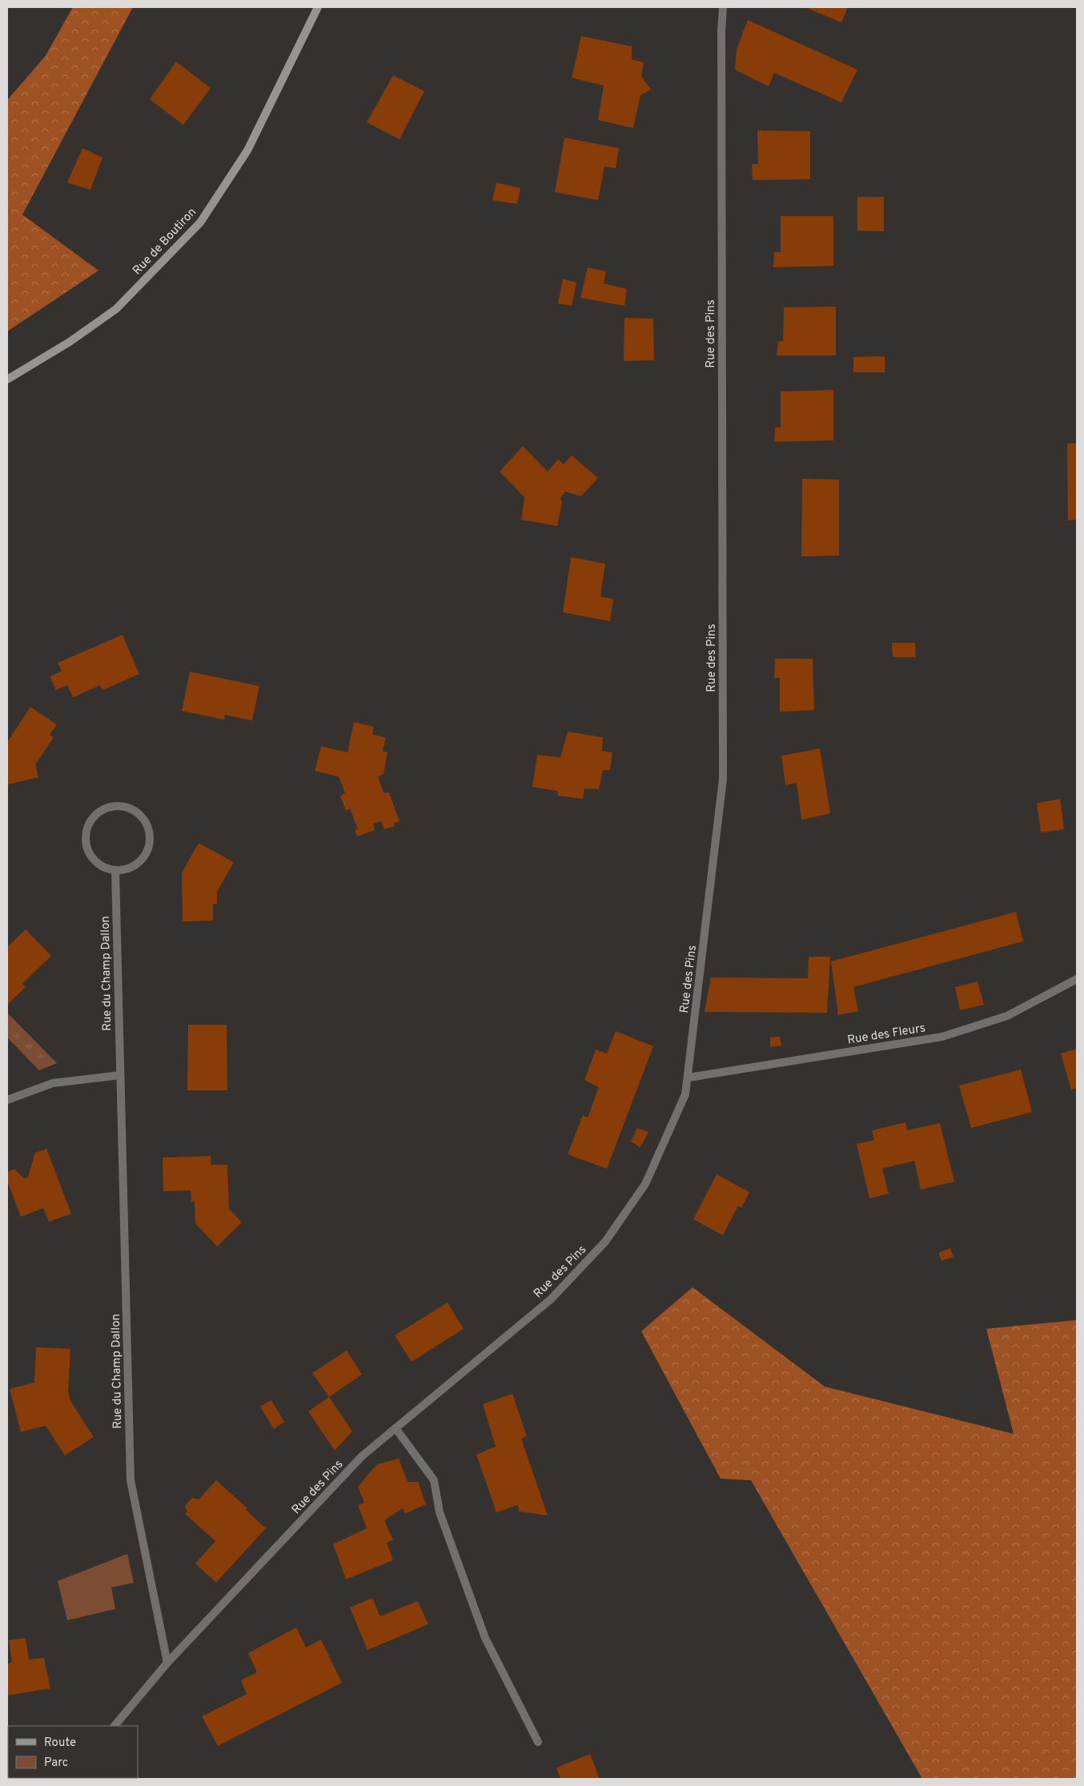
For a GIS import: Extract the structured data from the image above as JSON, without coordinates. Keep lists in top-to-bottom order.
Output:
{
  "streets": {
    "main road": ["Rue de Boutiron"],
    "street": ["Rue des Pins", "Rue du Champ Dallon", "Rue des Fleurs"]
  },
  "crossings": [
    ["Rue des Pins", "Rue du Champ Dallon"],
    ["Rue des Pins", "Rue des Fleurs"]
  ],
  "legend": ["Route", "Parc"]
}
